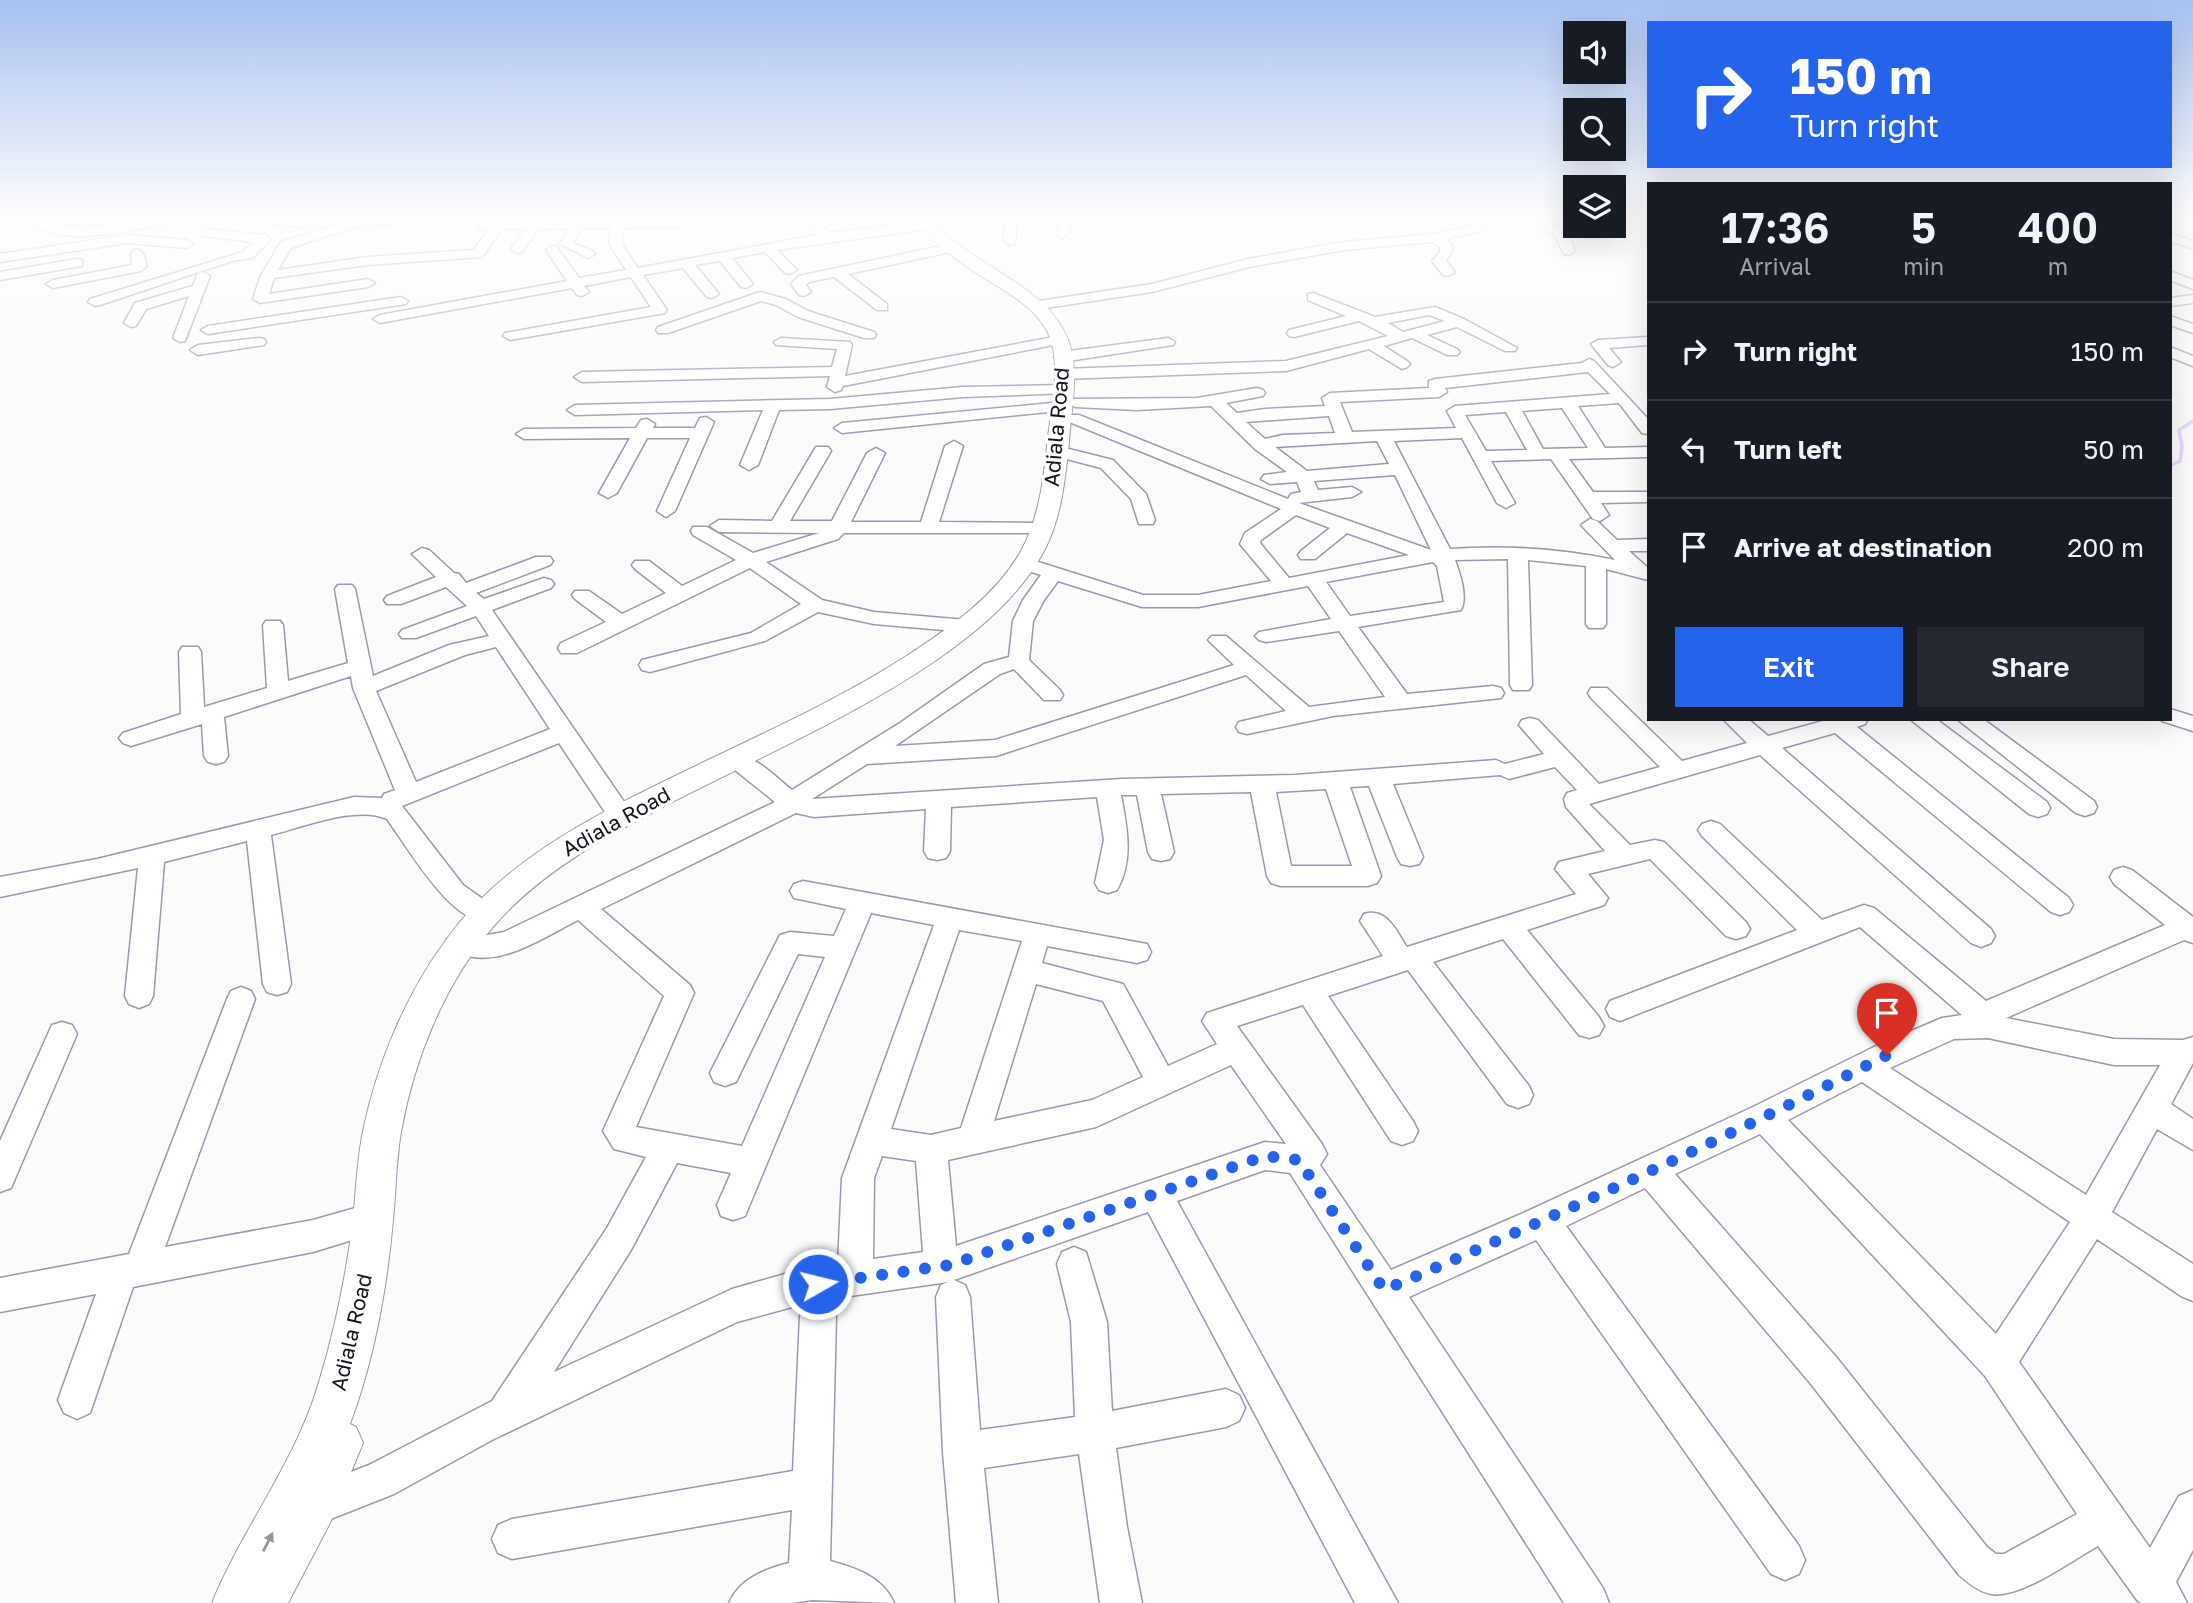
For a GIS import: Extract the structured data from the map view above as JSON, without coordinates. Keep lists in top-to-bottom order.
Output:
{
  "streets": {
    "main road": ["Adiala Road"]
  },
  "page": {
    "turn": ["150 m", "Turn right"],
    "eta": [
      "17:36",
      "Arrival",
      "5",
      "min",
      "400",
      "m"
    ],
    "list": [
      {
        "name": "Turn right",
        "value": "150 m"
      },
      {
        "name": "Turn left",
        "value": "50 m"
      },
      {
        "name": "Arrive at destination",
        "value": "200 m"
      }
    ],
    "buttons": ["Exit", "Share"]
  }
}
